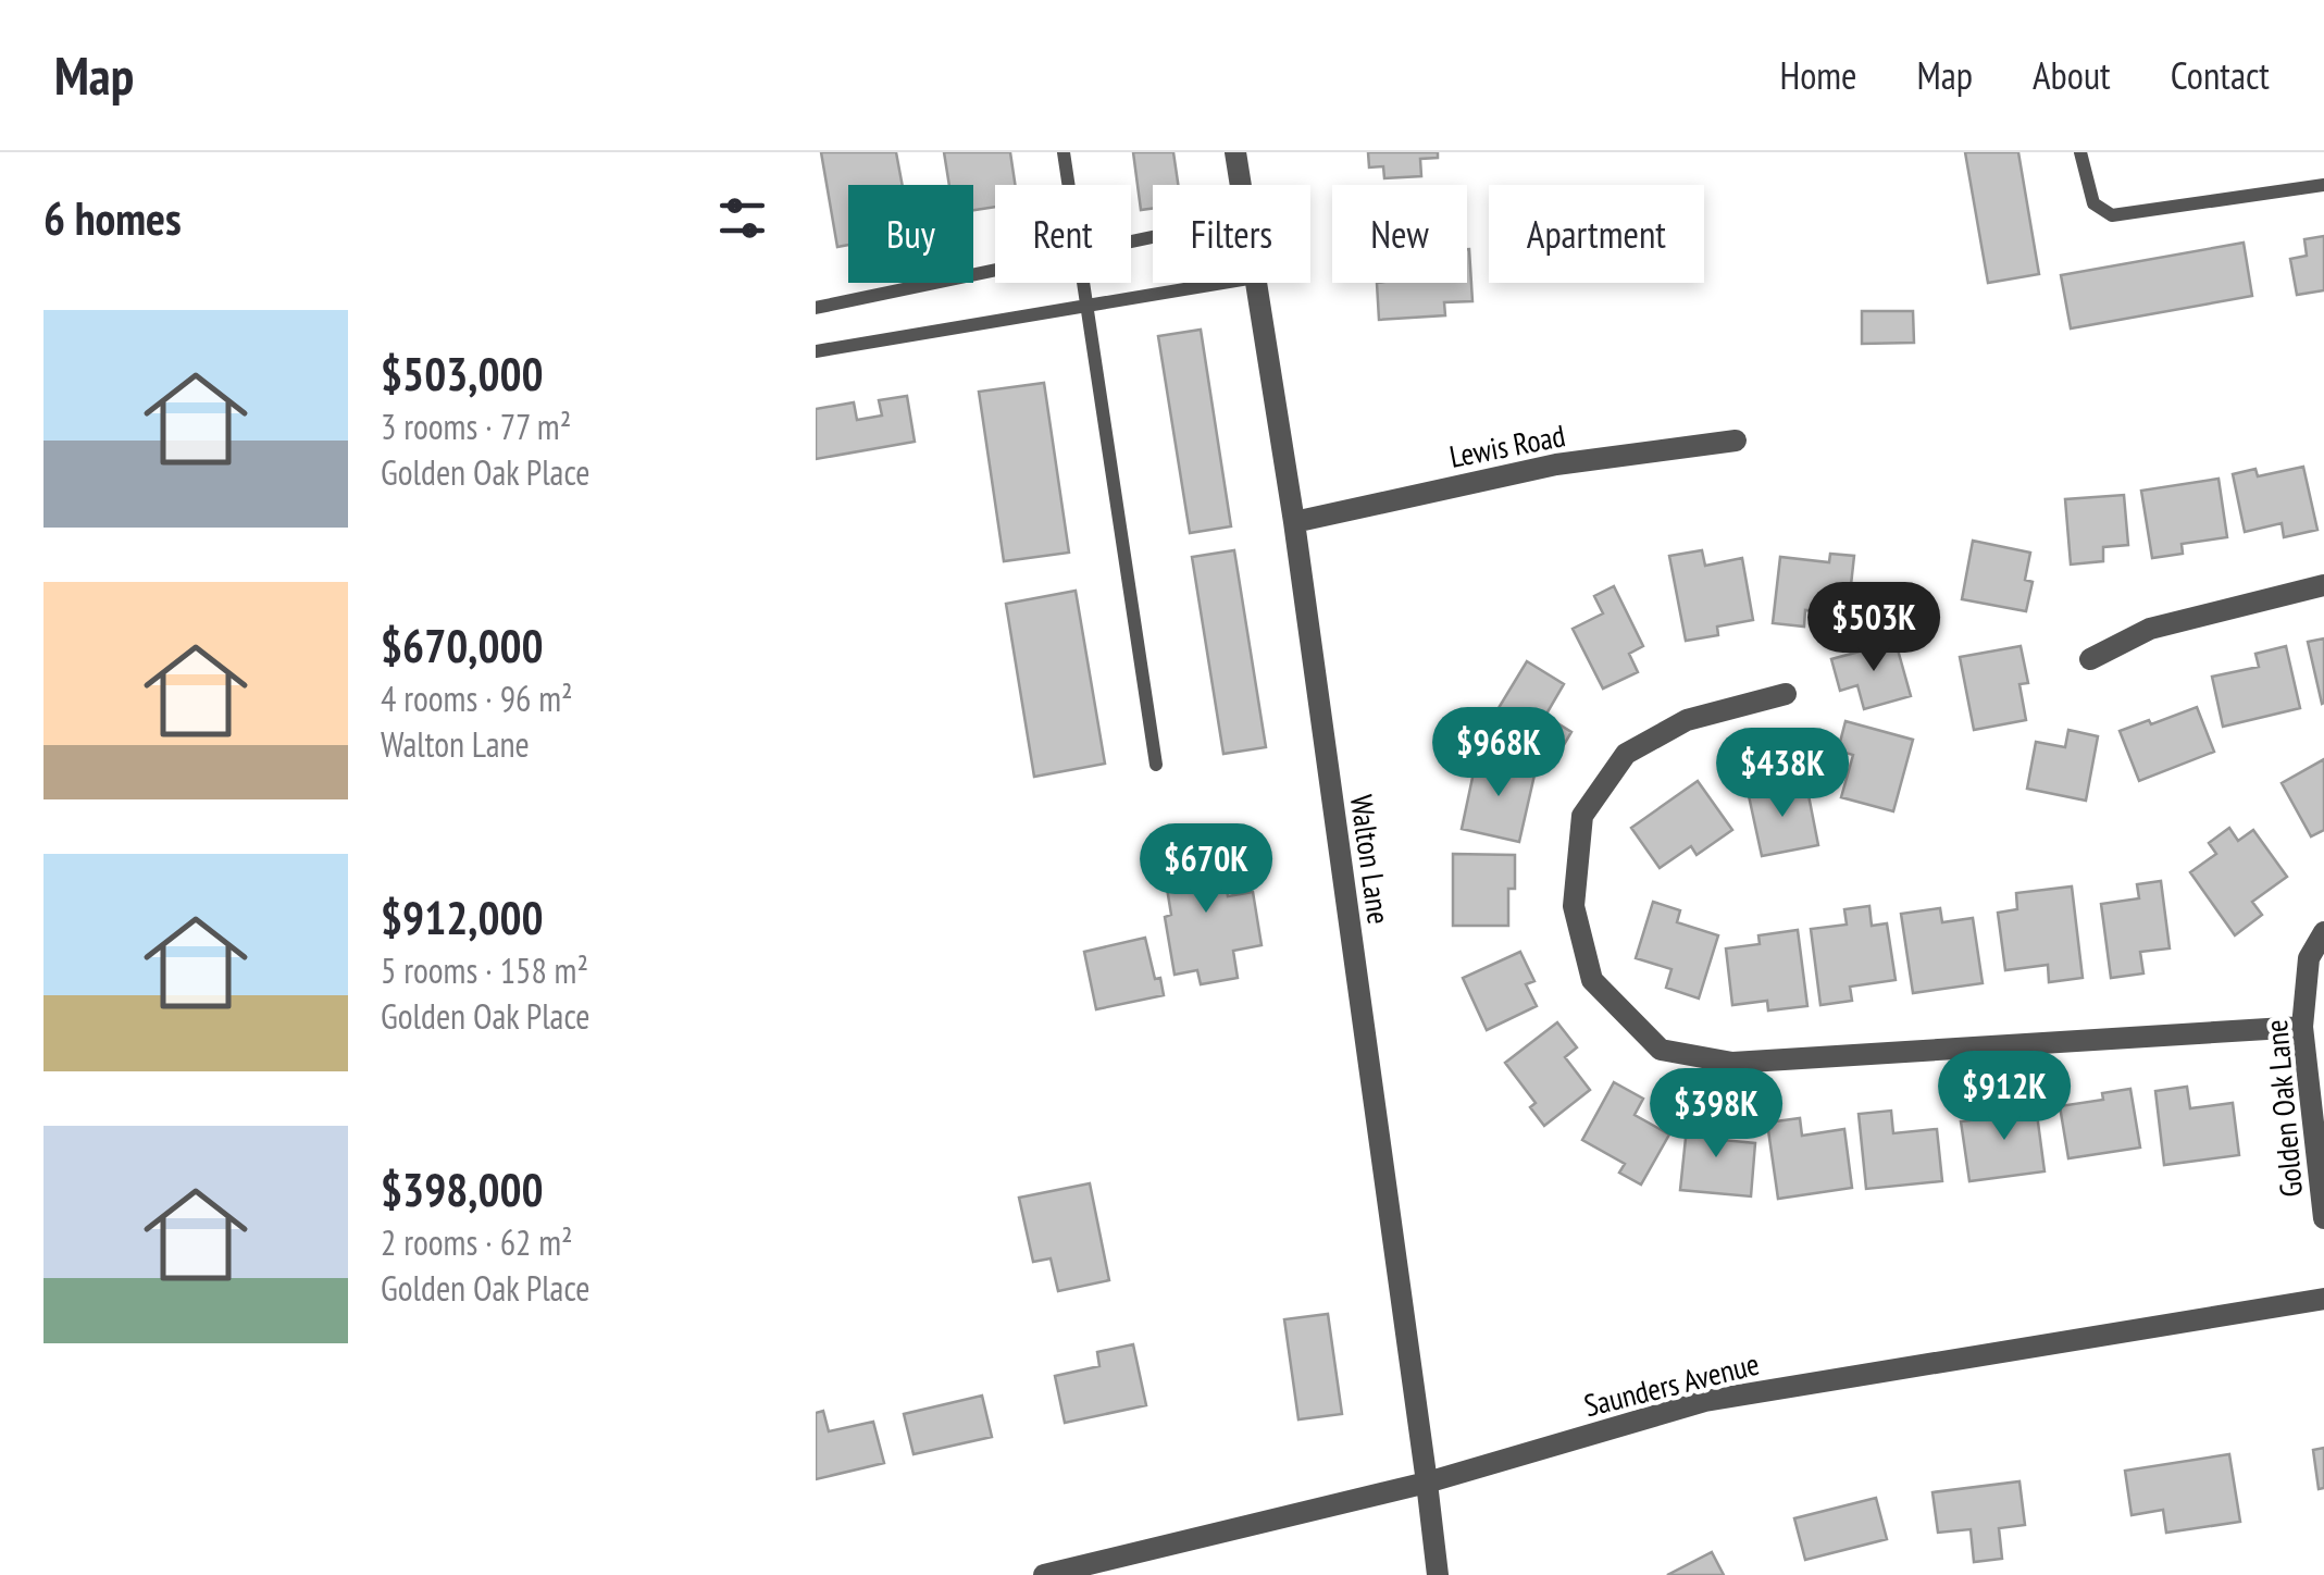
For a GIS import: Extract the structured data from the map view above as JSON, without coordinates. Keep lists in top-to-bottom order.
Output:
{
  "streets": {
    "street": [
      "Lewis Road",
      "Walton Lane",
      "Golden Oak Lane",
      "Saunders Avenue"
    ]
  },
  "crossings": [
    ["Lewis Road", "Walton Lane"],
    ["Walton Lane", "Saunders Avenue"]
  ],
  "page": {
    "header": "Map",
    "nav": [
      "Home",
      "Map",
      "About",
      "Contact"
    ],
    "heading": "6 homes",
    "chip": [
      "Buy",
      "Rent",
      "Filters",
      "New",
      "Apartment"
    ],
    "list": [
      {
        "name": "$503,000",
        "note": "3 rooms · 77 m² · Golden Oak Place"
      },
      {
        "name": "$670,000",
        "note": "4 rooms · 96 m² · Walton Lane"
      },
      {
        "name": "$912,000",
        "note": "5 rooms · 158 m² · Golden Oak Place"
      },
      {
        "name": "$398,000",
        "note": "2 rooms · 62 m² · Golden Oak Place"
      }
    ],
    "price": [
      "$503K",
      "$968K",
      "$438K",
      "$670K",
      "$912K",
      "$398K"
    ]
  }
}
